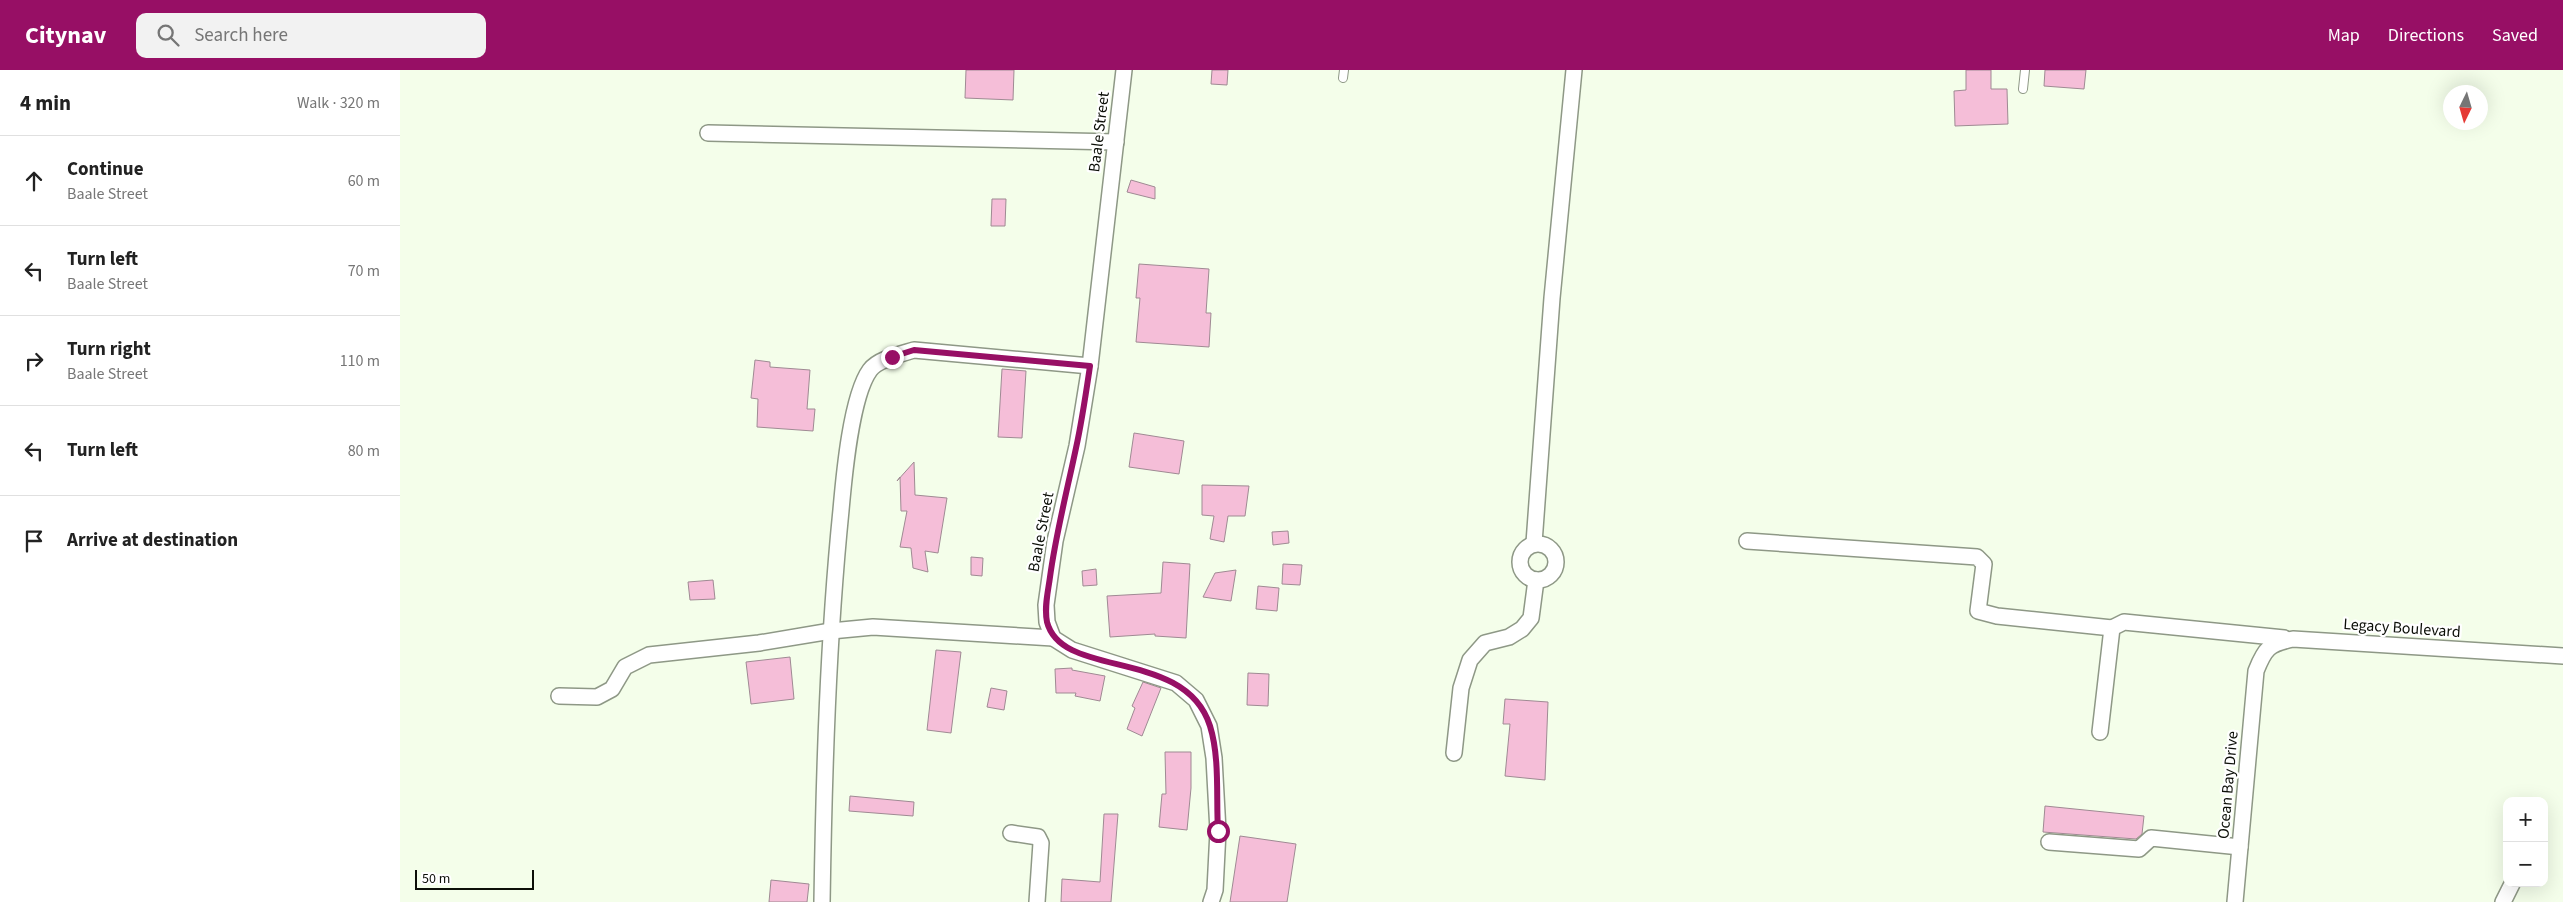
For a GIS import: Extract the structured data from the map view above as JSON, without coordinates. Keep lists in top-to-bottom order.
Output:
{
  "streets": {
    "street": ["Baale Street", "Legacy Boulevard", "Ocean Bay Drive"]
  },
  "crossings": [
    ["Legacy Boulevard", "Ocean Bay Drive"]
  ],
  "scale_bar": "50 m",
  "north": "bottom",
  "page": {
    "header": "Citynav",
    "search": "Search here",
    "nav": ["Map", "Directions", "Saved"],
    "heading": ["4 min", "Walk · 320 m"],
    "list": [
      ["Continue", "Baale Street", "60 m"],
      ["Turn left", "Baale Street", "70 m"],
      ["Turn right", "Baale Street", "110 m"],
      ["Turn left", "80 m"],
      "Arrive at destination"
    ],
    "map_buttons": ["+", "−"],
    "scale": "50 m"
  }
}
